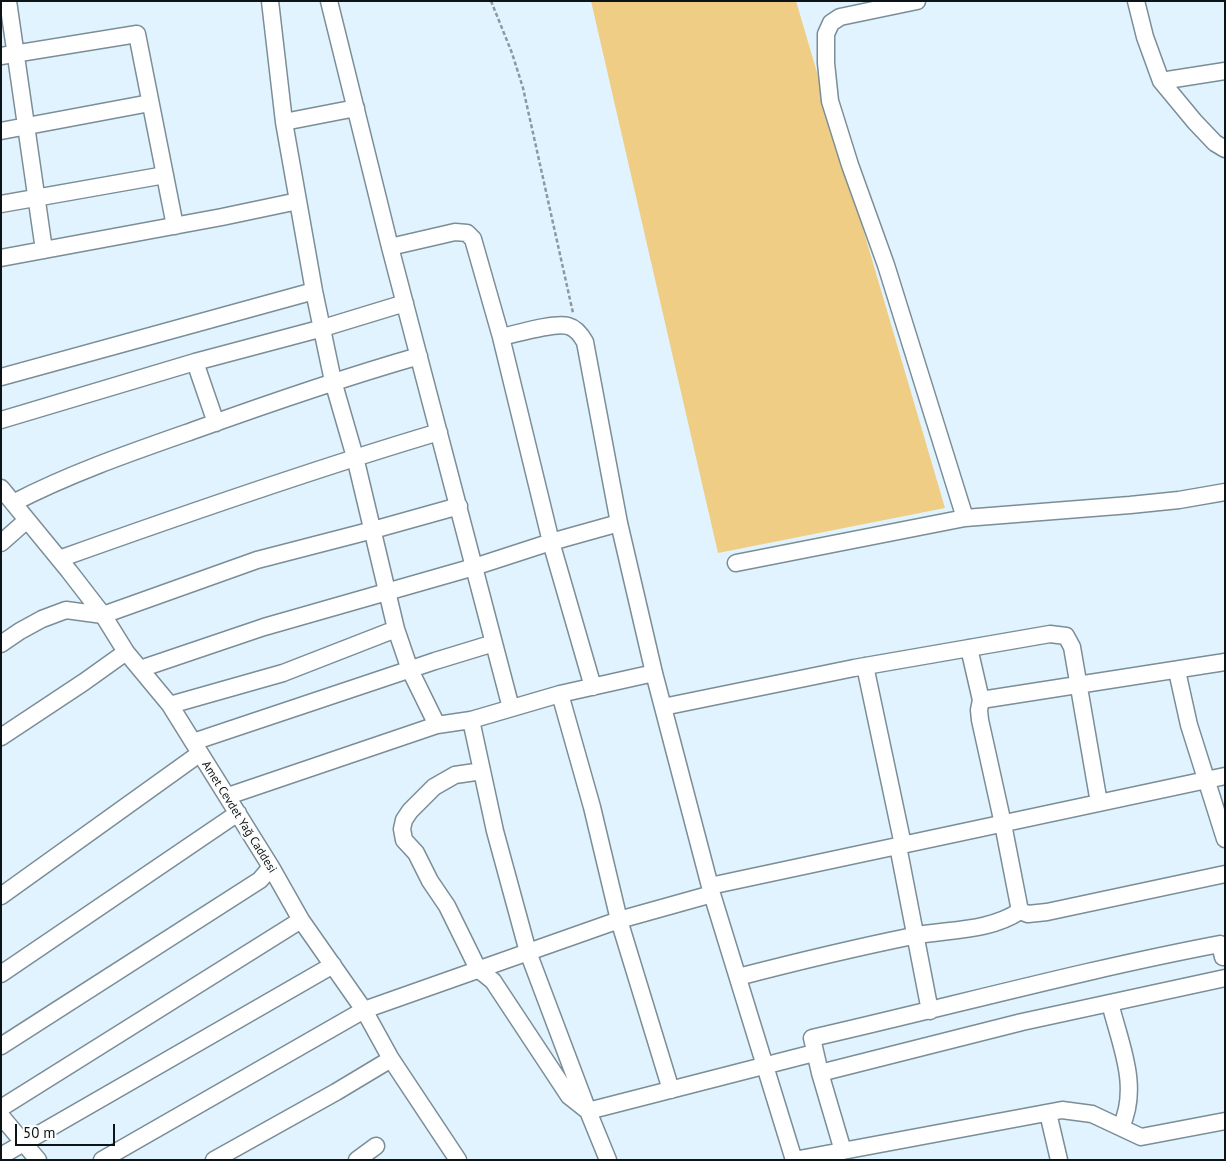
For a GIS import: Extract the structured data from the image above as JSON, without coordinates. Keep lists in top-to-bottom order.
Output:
{
  "streets": {
    "street": ["Amet Cevdet Yağ Caddesi"]
  },
  "scale_bar": "50 m"
}
